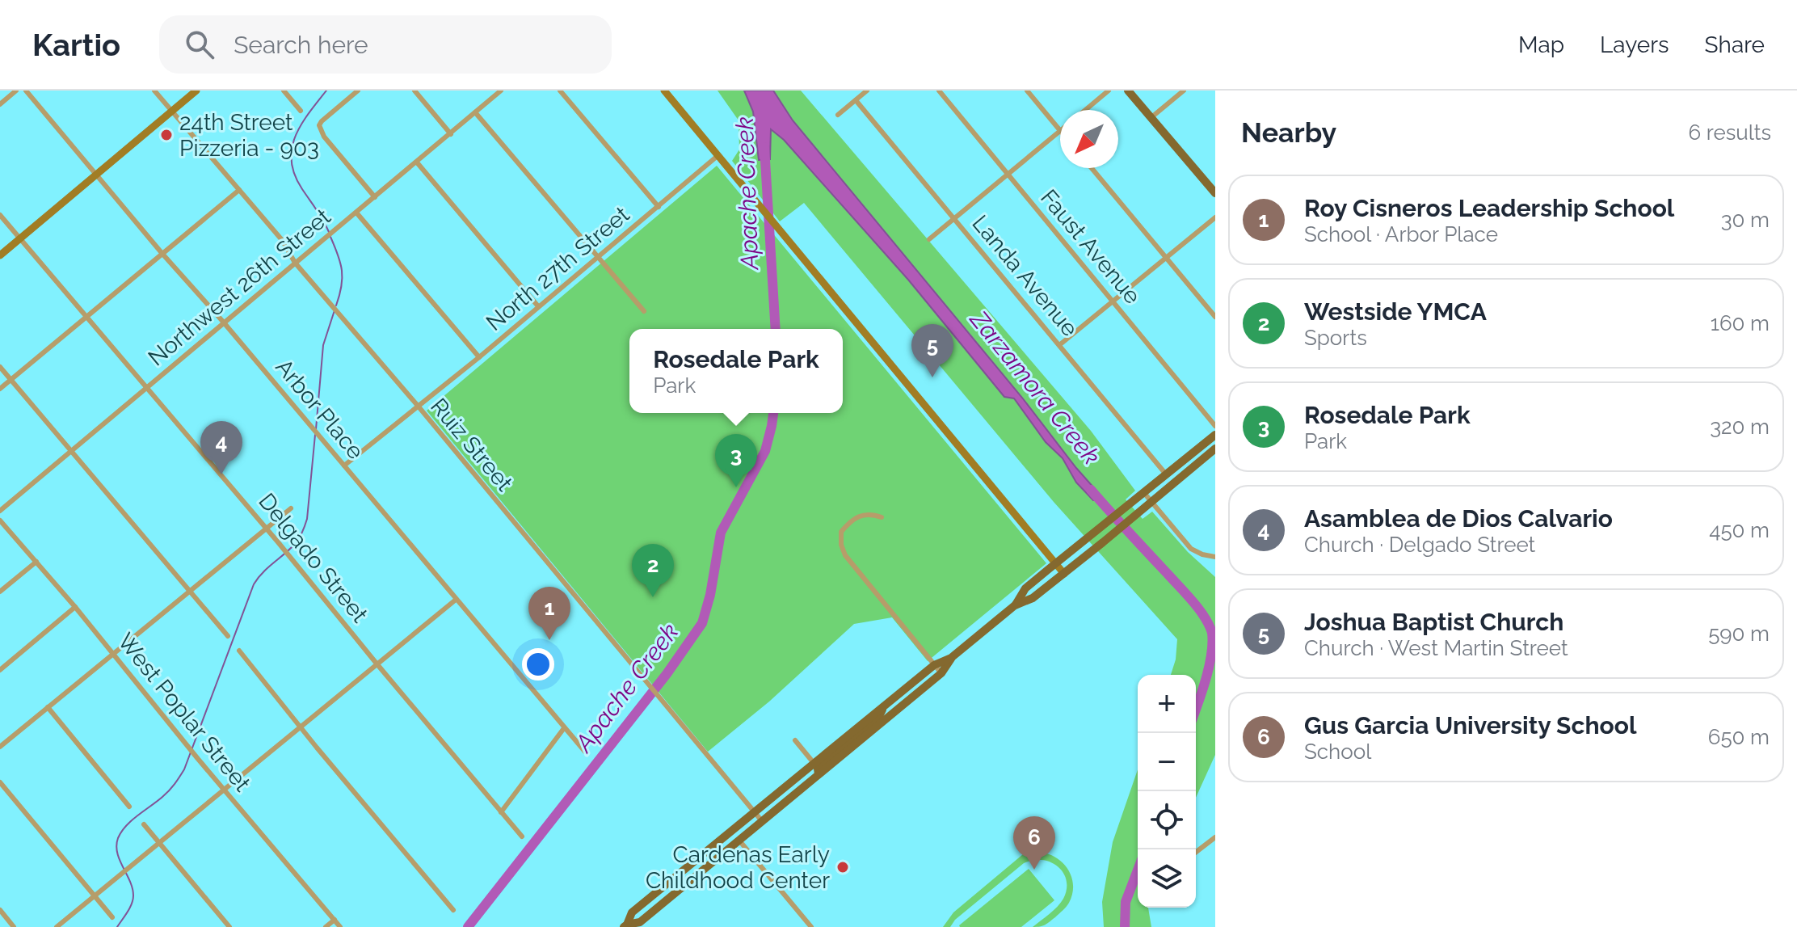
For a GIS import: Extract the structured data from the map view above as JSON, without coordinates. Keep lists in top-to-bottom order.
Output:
{
  "streets": {
    "street": [
      "Faust Avenue",
      "North 27th Street",
      "Landa Avenue",
      "Northwest 26th Street",
      "Arbor Place",
      "Ruiz Street",
      "Delgado Street",
      "West Poplar Street"
    ]
  },
  "crossings": [
    ["North 27th Street", "Arbor Place"],
    ["North 27th Street", "Ruiz Street"],
    ["Northwest 26th Street", "Arbor Place"],
    ["Northwest 26th Street", "Ruiz Street"],
    ["Northwest 26th Street", "Delgado Street"]
  ],
  "water": ["Apache Creek", "Zarzamora Creek"],
  "places": ["24th Street Pizzeria - 903", "Cardenas Early Childhood Center"],
  "north": "bottom left",
  "page": {
    "header": "Kartio",
    "search": "Search here",
    "nav": ["Map", "Layers", "Share"],
    "heading": ["Nearby", "6 results"],
    "list": [
      {
        "mark": "1",
        "name": "Roy Cisneros Leadership School",
        "note": "School · Arbor Place",
        "value": "30 m"
      },
      {
        "mark": "2",
        "name": "Westside YMCA",
        "note": "Sports",
        "value": "160 m"
      },
      {
        "mark": "3",
        "name": "Rosedale Park",
        "note": "Park",
        "value": "320 m"
      },
      {
        "mark": "4",
        "name": "Asamblea de Dios Calvario",
        "note": "Church · Delgado Street",
        "value": "450 m"
      },
      {
        "mark": "5",
        "name": "Joshua Baptist Church",
        "note": "Church · West Martin Street",
        "value": "590 m"
      },
      {
        "mark": "6",
        "name": "Gus Garcia University School",
        "note": "School",
        "value": "650 m"
      }
    ],
    "pins": [
      "5",
      "4",
      "3",
      "2",
      "1",
      "6"
    ],
    "popup": ["Rosedale Park", "Park"],
    "map_buttons": ["+", "−"]
  }
}
